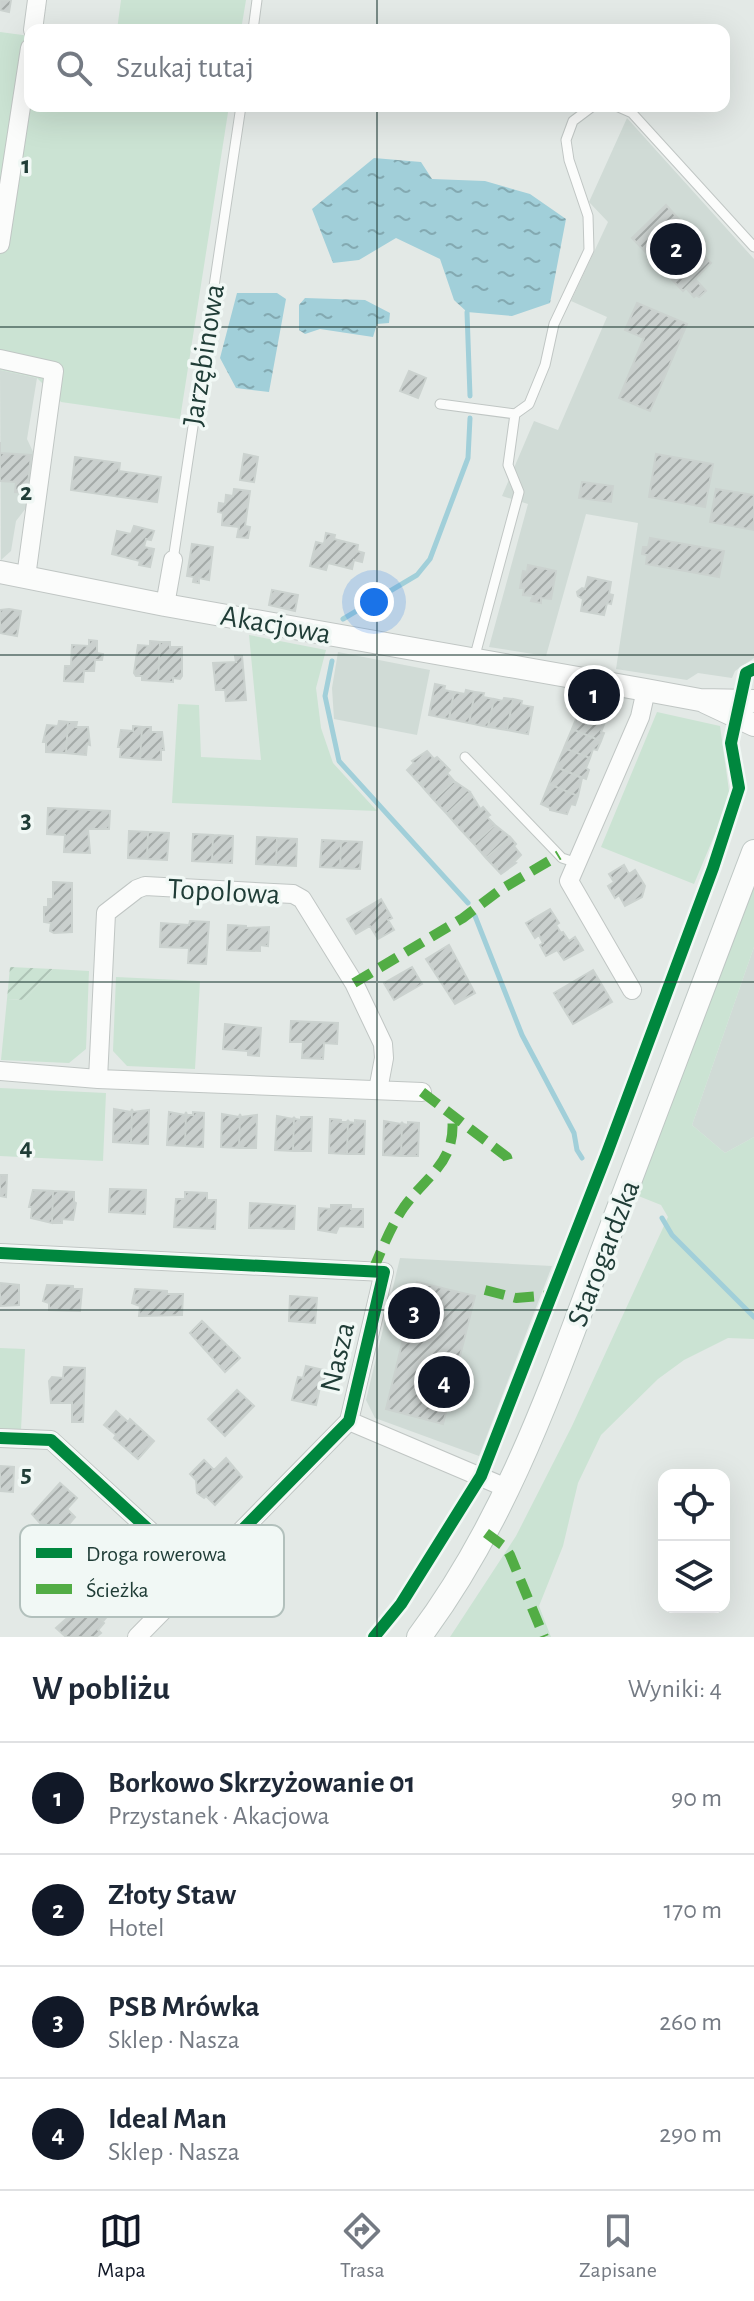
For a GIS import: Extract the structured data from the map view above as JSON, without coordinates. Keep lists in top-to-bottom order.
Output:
{
  "streets": {
    "main road": ["Starogardzka"],
    "street": [
      "Jarzębinowa",
      "Akacjowa",
      "Topolowa",
      "Nasza"
    ]
  },
  "crossings": [
    ["Jarzębinowa", "Akacjowa"],
    ["Starogardzka", "Nasza"]
  ],
  "legend": ["Droga rowerowa", "Ścieżka"],
  "page": {
    "search": "Szukaj tutaj",
    "pins": [
      "2",
      "1",
      "3",
      "4"
    ],
    "heading": ["W pobliżu", "Wyniki: 4"],
    "list": [
      {
        "mark": "1",
        "name": "Borkowo Skrzyżowanie 01",
        "note": "Przystanek · Akacjowa",
        "value": "90 m"
      },
      {
        "mark": "2",
        "name": "Złoty Staw",
        "note": "Hotel",
        "value": "170 m"
      },
      {
        "mark": "3",
        "name": "PSB Mrówka",
        "note": "Sklep · Nasza",
        "value": "260 m"
      },
      {
        "mark": "4",
        "name": "Ideal Man",
        "note": "Sklep · Nasza",
        "value": "290 m"
      }
    ],
    "nav": ["Mapa", "Trasa", "Zapisane"]
  },
  "grid": {
    "rows": [
      "1",
      "2",
      "3",
      "4",
      "5"
    ]
  }
}
